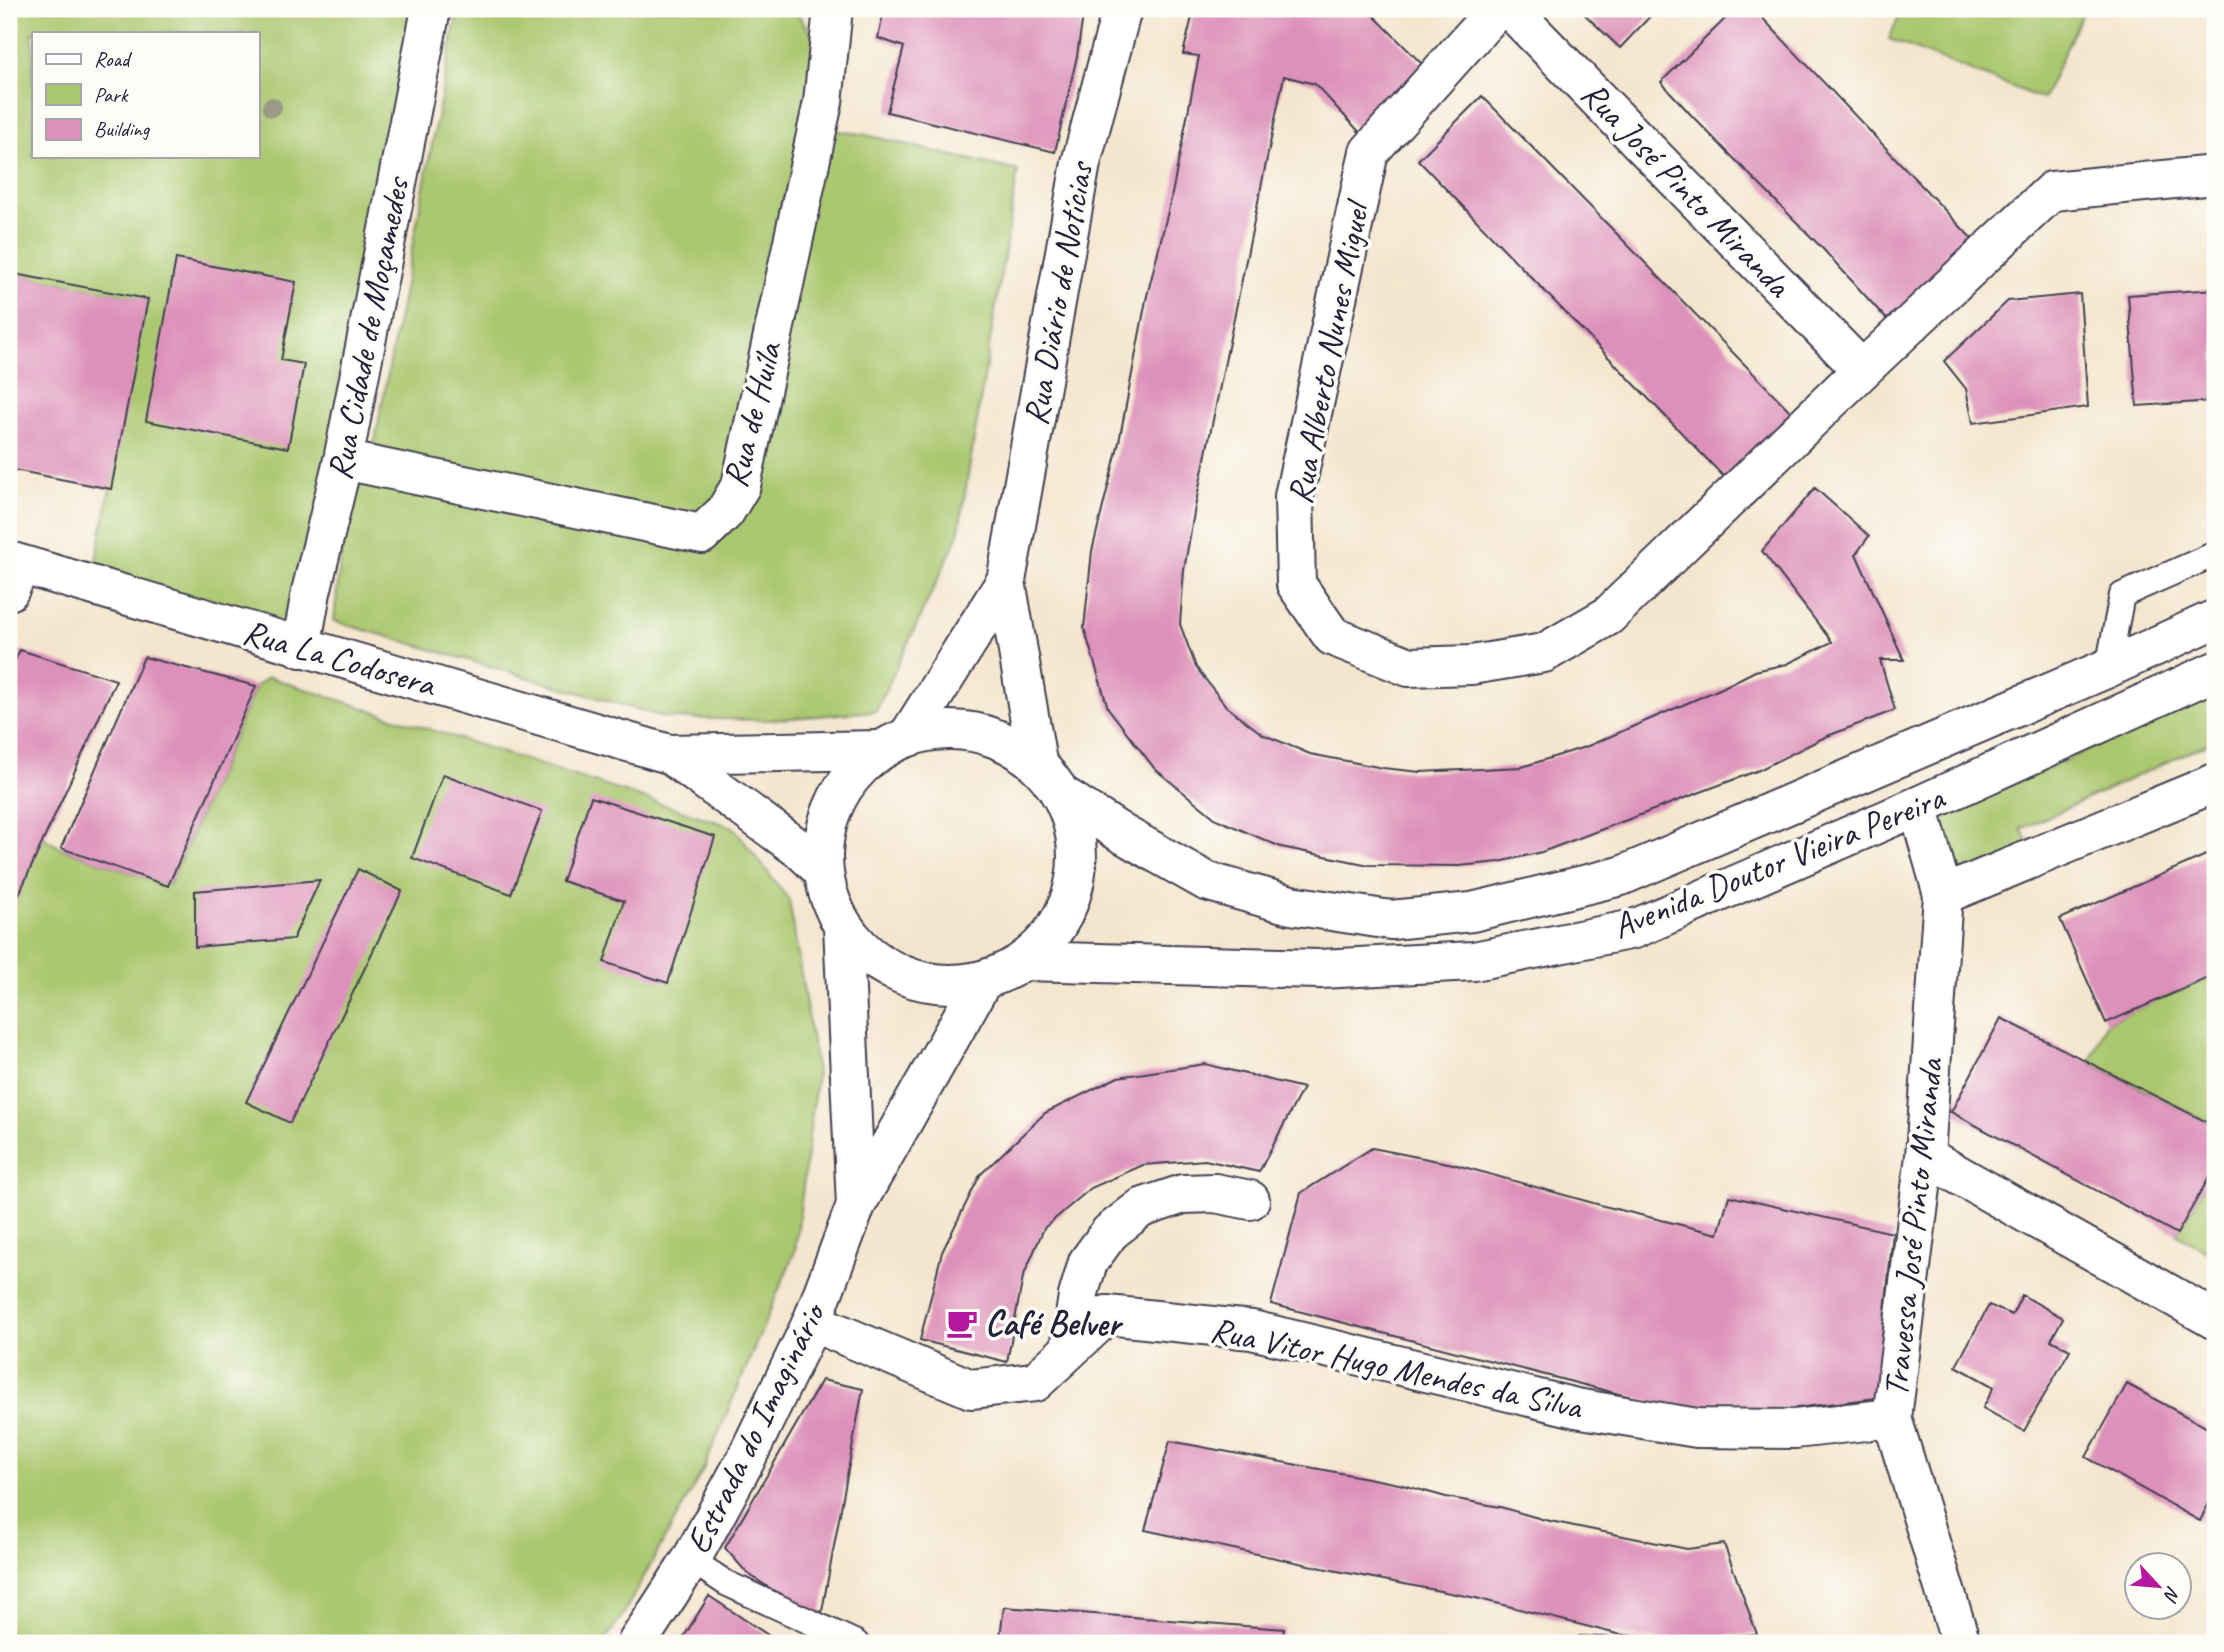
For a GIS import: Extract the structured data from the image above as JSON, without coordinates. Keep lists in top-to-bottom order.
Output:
{
  "streets": {
    "street": [
      "Rua José Pinto Miranda",
      "Rua Diário de Notícias",
      "Rua Cidade de Moçamedes",
      "Rua Alberto Nunes Miguel",
      "Rua de Huíla",
      "Rua La Codosera",
      "Avenida Doutor Vieira Pereira",
      "Travessa José Pinto Miranda",
      "Rua Vitor Hugo Mendes da Silva",
      "Estrada do Imaginário"
    ]
  },
  "crossings": [
    ["Rua José Pinto Miranda", "Rua Alberto Nunes Miguel"],
    ["Rua Cidade de Moçamedes", "Rua de Huíla"],
    ["Rua Cidade de Moçamedes", "Rua La Codosera"],
    ["Avenida Doutor Vieira Pereira", "Travessa José Pinto Miranda"],
    ["Travessa José Pinto Miranda", "Rua Vitor Hugo Mendes da Silva"],
    ["Rua Vitor Hugo Mendes da Silva", "Estrada do Imaginário"]
  ],
  "places": {
    "cafe": ["Café Belver"]
  },
  "legend": ["Road", "Park", "Building"],
  "north": "bottom right"
}
